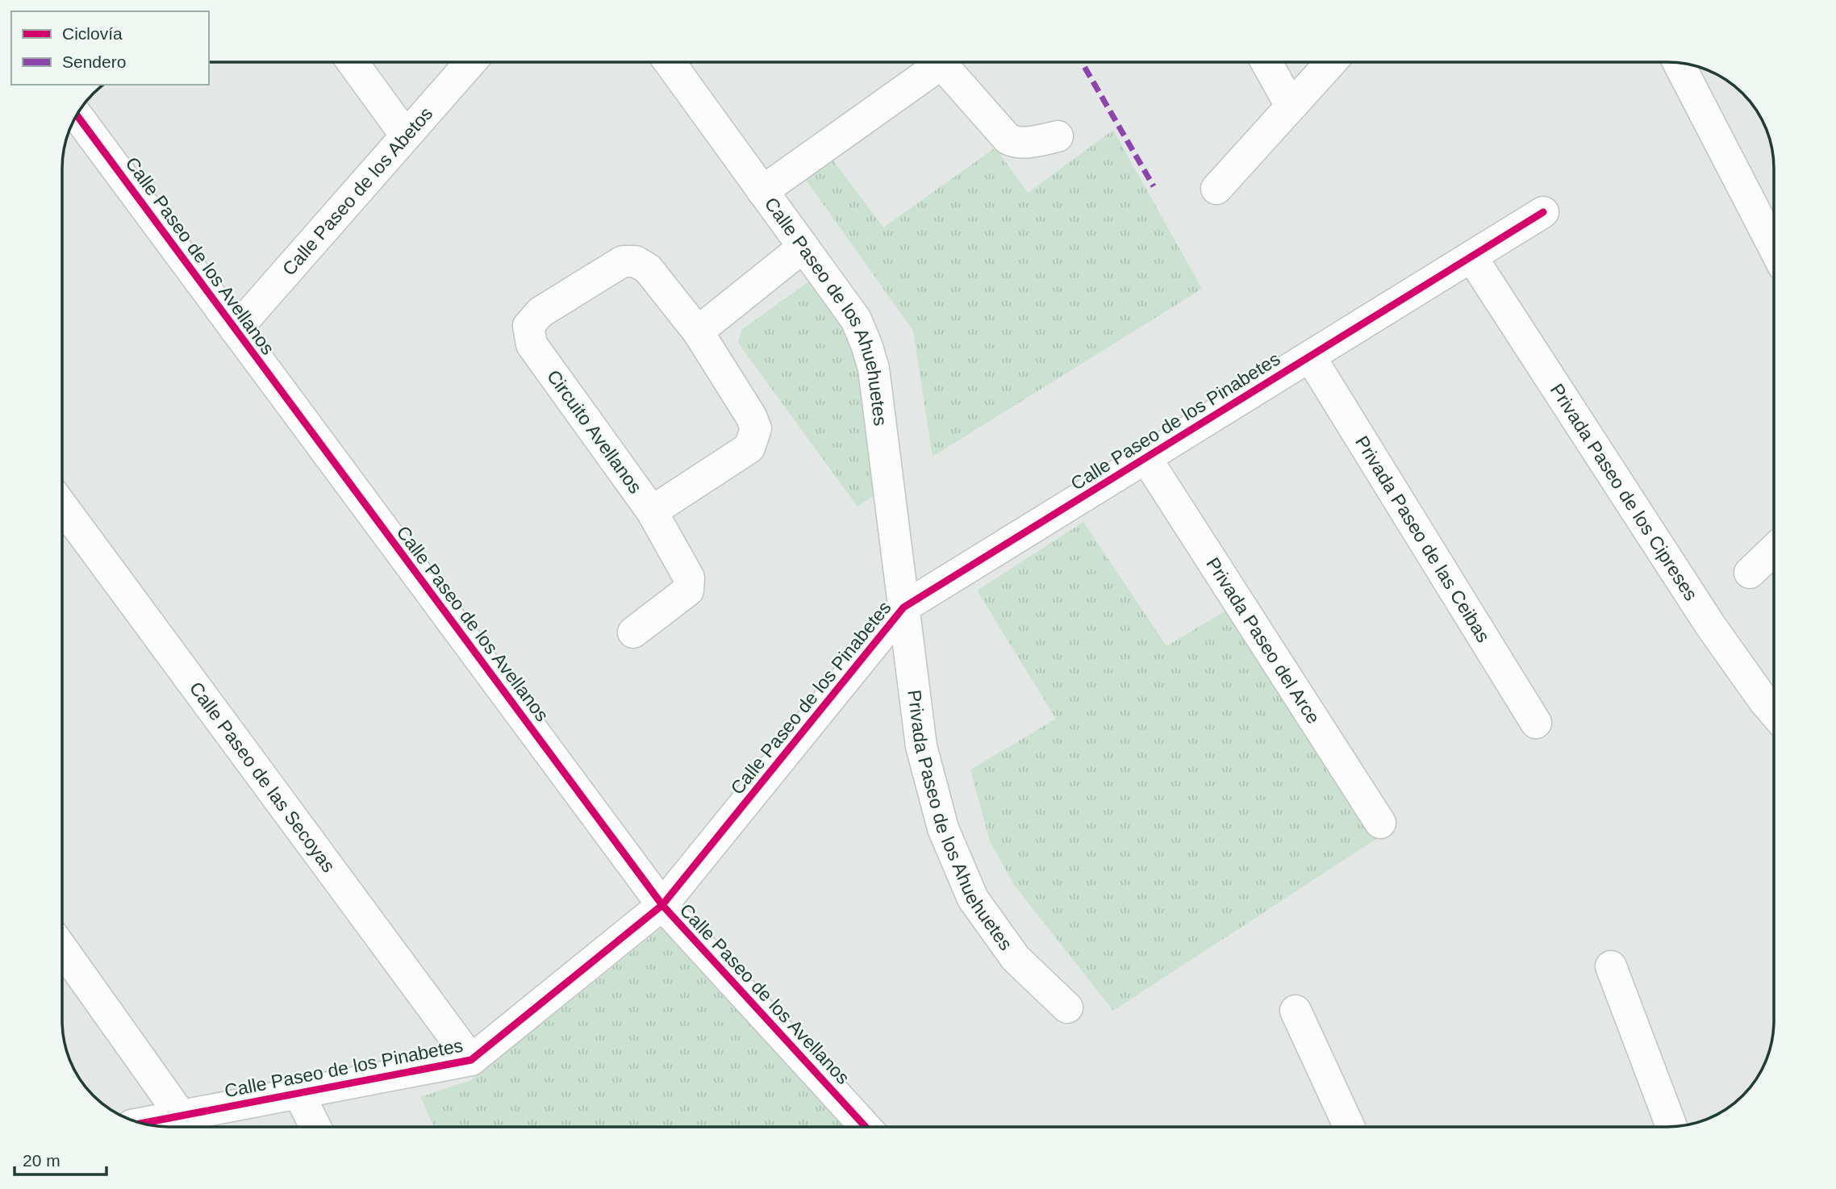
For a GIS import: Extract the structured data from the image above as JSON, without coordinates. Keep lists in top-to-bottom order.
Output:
{
  "streets": {
    "street": [
      "Calle Paseo de los Abetos",
      "Calle Paseo de los Avellanos",
      "Calle Paseo de los Ahuehuetes",
      "Calle Paseo de los Pinabetes",
      "Circuito Avellanos",
      "Privada Paseo de los Cipreses",
      "Privada Paseo de las Ceibas",
      "Privada Paseo del Arce",
      "Calle Paseo de las Secoyas",
      "Privada Paseo de los Ahuehuetes"
    ]
  },
  "crossings": [
    ["Calle Paseo de los Abetos", "Calle Paseo de los Avellanos"],
    ["Calle Paseo de los Avellanos", "Calle Paseo de los Pinabetes"],
    ["Calle Paseo de los Ahuehuetes", "Calle Paseo de los Pinabetes"],
    ["Calle Paseo de los Ahuehuetes", "Privada Paseo de los Ahuehuetes"],
    ["Calle Paseo de los Pinabetes", "Privada Paseo de los Cipreses"],
    ["Calle Paseo de los Pinabetes", "Privada Paseo de las Ceibas"],
    ["Calle Paseo de los Pinabetes", "Privada Paseo del Arce"],
    ["Calle Paseo de los Pinabetes", "Calle Paseo de las Secoyas"],
    ["Calle Paseo de los Pinabetes", "Privada Paseo de los Ahuehuetes"]
  ],
  "legend": ["Ciclovía", "Sendero"],
  "scale_bar": "20 m"
}
